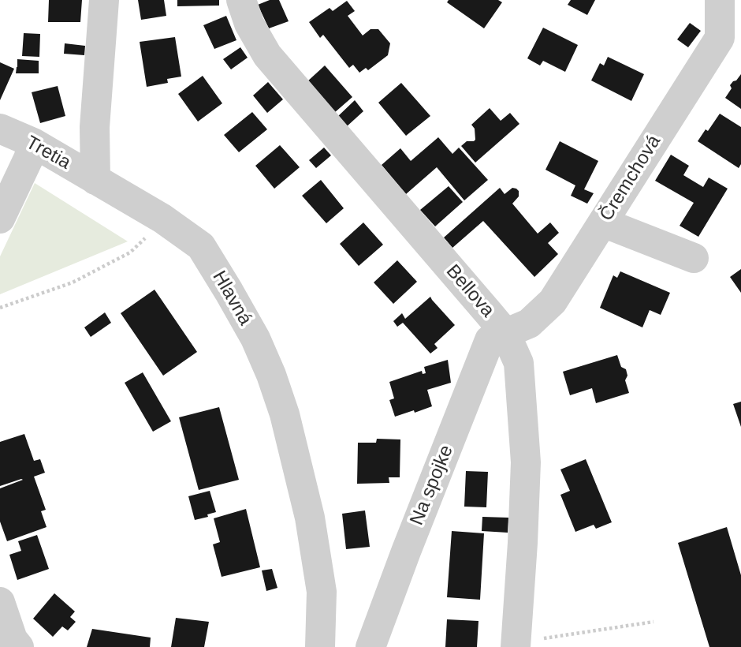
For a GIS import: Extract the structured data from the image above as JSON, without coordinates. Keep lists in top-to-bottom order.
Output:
{
  "streets": {
    "street": [
      "Tretia",
      "Čremchová",
      "Bellova",
      "Hlavná",
      "Na spojke"
    ]
  },
  "crossings": [
    ["Tretia", "Hlavná"],
    ["Čremchová", "Bellova"],
    ["Čremchová", "Na spojke"],
    ["Bellova", "Na spojke"]
  ]
}
